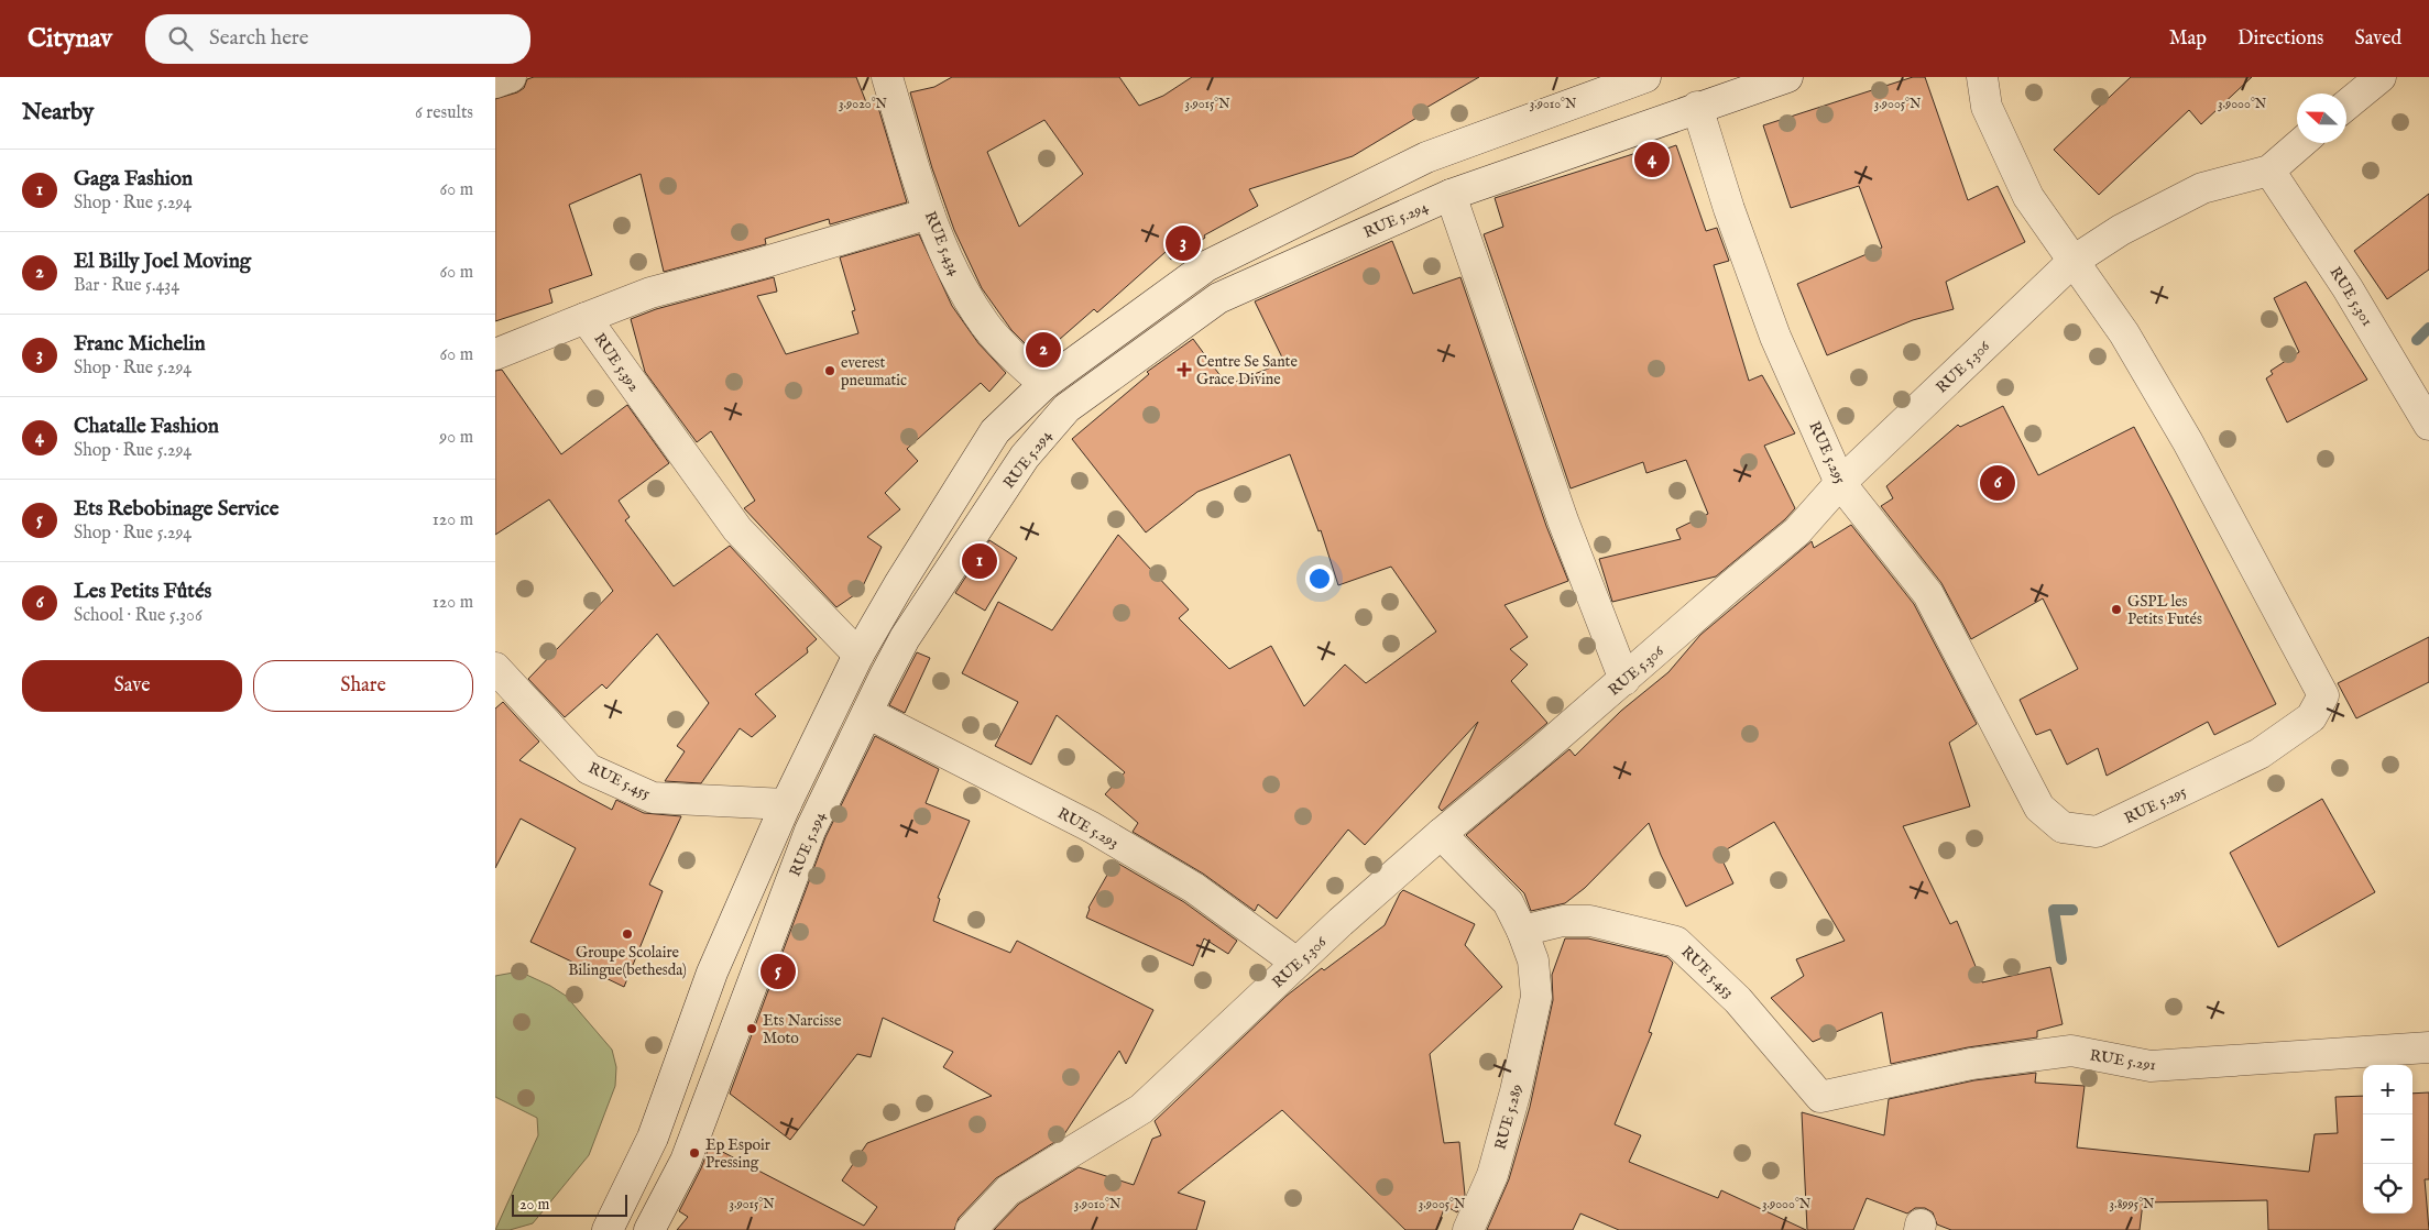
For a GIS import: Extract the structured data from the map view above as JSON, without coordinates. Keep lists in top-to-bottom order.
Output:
{
  "streets": {
    "street": [
      "RUE 5.294",
      "RUE 5.434",
      "RUE 5.301",
      "RUE 5.392",
      "RUE 5.306",
      "RUE 5.295",
      "RUE 5.455",
      "RUE 5.293",
      "RUE 5.453",
      "RUE 5.291",
      "RUE 5.289"
    ]
  },
  "crossings": [
    ["RUE 5.294", "RUE 5.295"],
    ["RUE 5.294", "RUE 5.293"],
    ["RUE 5.434", "RUE 5.392"],
    ["RUE 5.301", "RUE 5.306"],
    ["RUE 5.306", "RUE 5.295"],
    ["RUE 5.306", "RUE 5.293"],
    ["RUE 5.306", "RUE 5.289"],
    ["RUE 5.453", "RUE 5.291"],
    ["RUE 5.453", "RUE 5.289"]
  ],
  "places": {
    "health": ["Centre Se Sante Grace Divine"],
    "other": [
      "everest pneumatic",
      "GSPL les Petits Futés",
      "Groupe Scolaire Bilingue(bethesda)",
      "Ets Narcisse Moto",
      "Ep Espoir Pressing"
    ]
  },
  "scale_bar": "20 m",
  "north": "left",
  "page": {
    "header": "Citynav",
    "search": "Search here",
    "nav": ["Map", "Directions", "Saved"],
    "heading": ["Nearby", "6 results"],
    "pins": [
      "4",
      "3",
      "2",
      "6",
      "1",
      "5"
    ],
    "list": [
      {
        "mark": "1",
        "name": "Gaga Fashion",
        "note": "Shop · Rue 5.294",
        "value": "60 m"
      },
      {
        "mark": "2",
        "name": "El Billy Joel Moving",
        "note": "Bar · Rue 5.434",
        "value": "60 m"
      },
      {
        "mark": "3",
        "name": "Franc Michelin",
        "note": "Shop · Rue 5.294",
        "value": "60 m"
      },
      {
        "mark": "4",
        "name": "Chatalle Fashion",
        "note": "Shop · Rue 5.294",
        "value": "90 m"
      },
      {
        "mark": "5",
        "name": "Ets Rebobinage Service",
        "note": "Shop · Rue 5.294",
        "value": "120 m"
      },
      {
        "mark": "6",
        "name": "Les Petits Fûtés",
        "note": "School · Rue 5.306",
        "value": "120 m"
      }
    ],
    "buttons": ["Save", "Share"],
    "map_buttons": ["+", "−"],
    "scale": "20 m"
  },
  "coordinates": [
    "3.9020°N",
    "3.9015°N",
    "3.9010°N",
    "3.9005°N",
    "3.9000°N",
    "3.8995°N"
  ]
}
